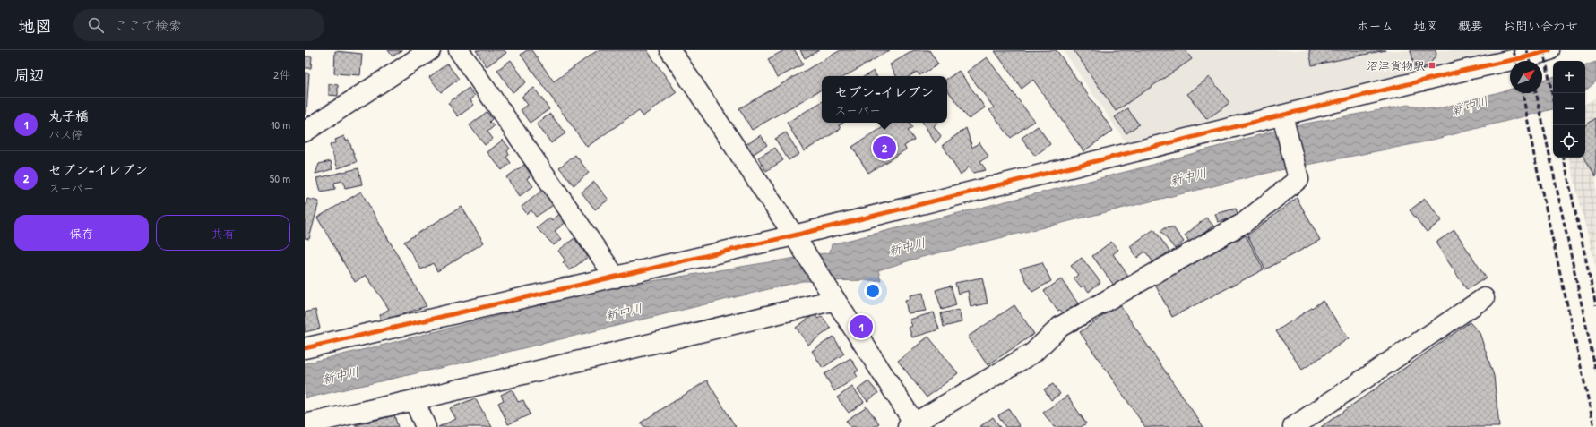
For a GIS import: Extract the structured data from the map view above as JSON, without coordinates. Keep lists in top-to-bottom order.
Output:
{
  "water": ["新中川"],
  "places": {
    "transit": ["沼津貨物駅"]
  },
  "north": "top right",
  "page": {
    "header": "地図",
    "search": "ここで検索",
    "nav": [
      "ホーム",
      "地図",
      "概要",
      "お問い合わせ"
    ],
    "heading": ["周辺", "2件"],
    "map_buttons": ["+", "−"],
    "popup": ["セブン-イレブン", "スーパー"],
    "list": [
      {
        "mark": "1",
        "name": "丸子橋",
        "note": "バス停",
        "value": "10 m"
      },
      {
        "mark": "2",
        "name": "セブン-イレブン",
        "note": "スーパー",
        "value": "50 m"
      }
    ],
    "pins": ["2", "1"],
    "buttons": ["保存", "共有"]
  }
}
